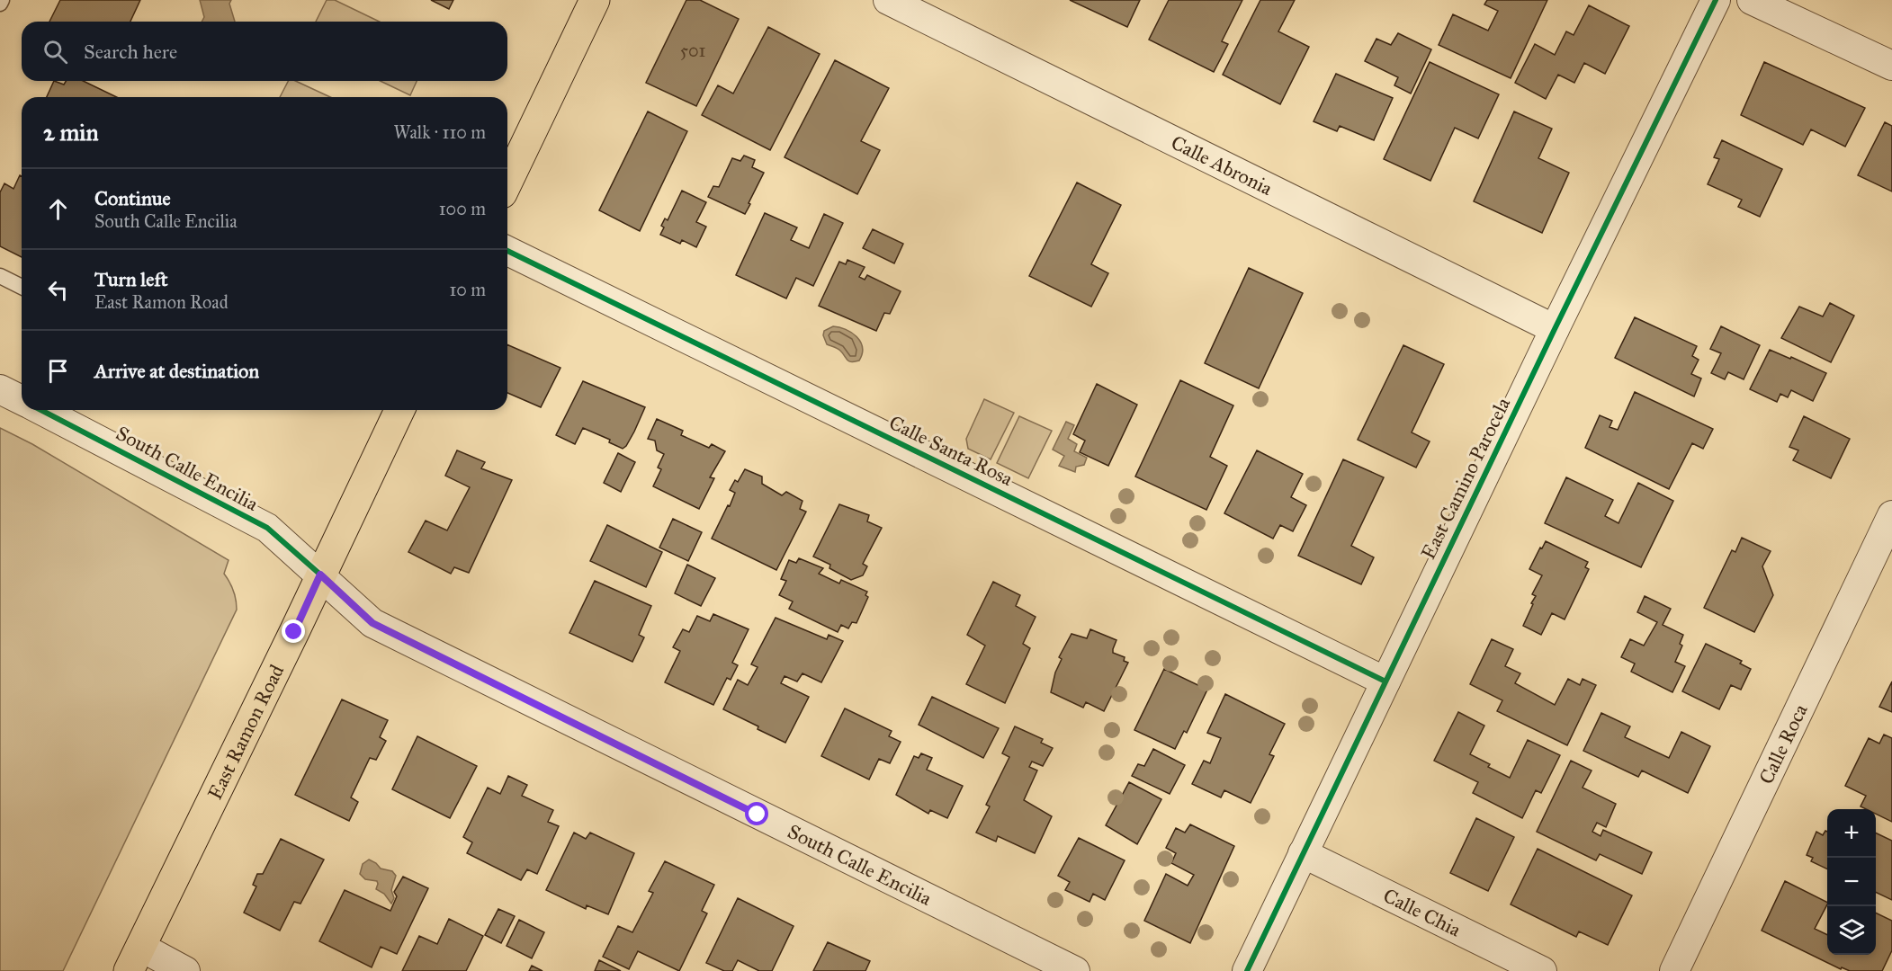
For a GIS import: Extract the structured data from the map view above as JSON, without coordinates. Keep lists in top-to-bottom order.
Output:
{
  "streets": {
    "main road": ["East Ramon Road"],
    "street": [
      "Calle Abronia",
      "Calle Santa Rosa",
      "South Calle Encilia",
      "East Camino Parocela",
      "Calle Roca",
      "Calle Chia"
    ]
  },
  "crossings": [
    ["Calle Abronia", "East Camino Parocela"],
    ["Calle Santa Rosa", "East Camino Parocela"],
    ["South Calle Encilia", "East Ramon Road"],
    ["East Camino Parocela", "Calle Chia"]
  ],
  "house_numbers": ["501"],
  "page": {
    "search": "Search here",
    "heading": ["2 min", "Walk · 110 m"],
    "list": [
      ["Continue", "South Calle Encilia", "100 m"],
      ["Turn left", "East Ramon Road", "10 m"],
      "Arrive at destination"
    ],
    "map_buttons": ["+", "−"]
  }
}
